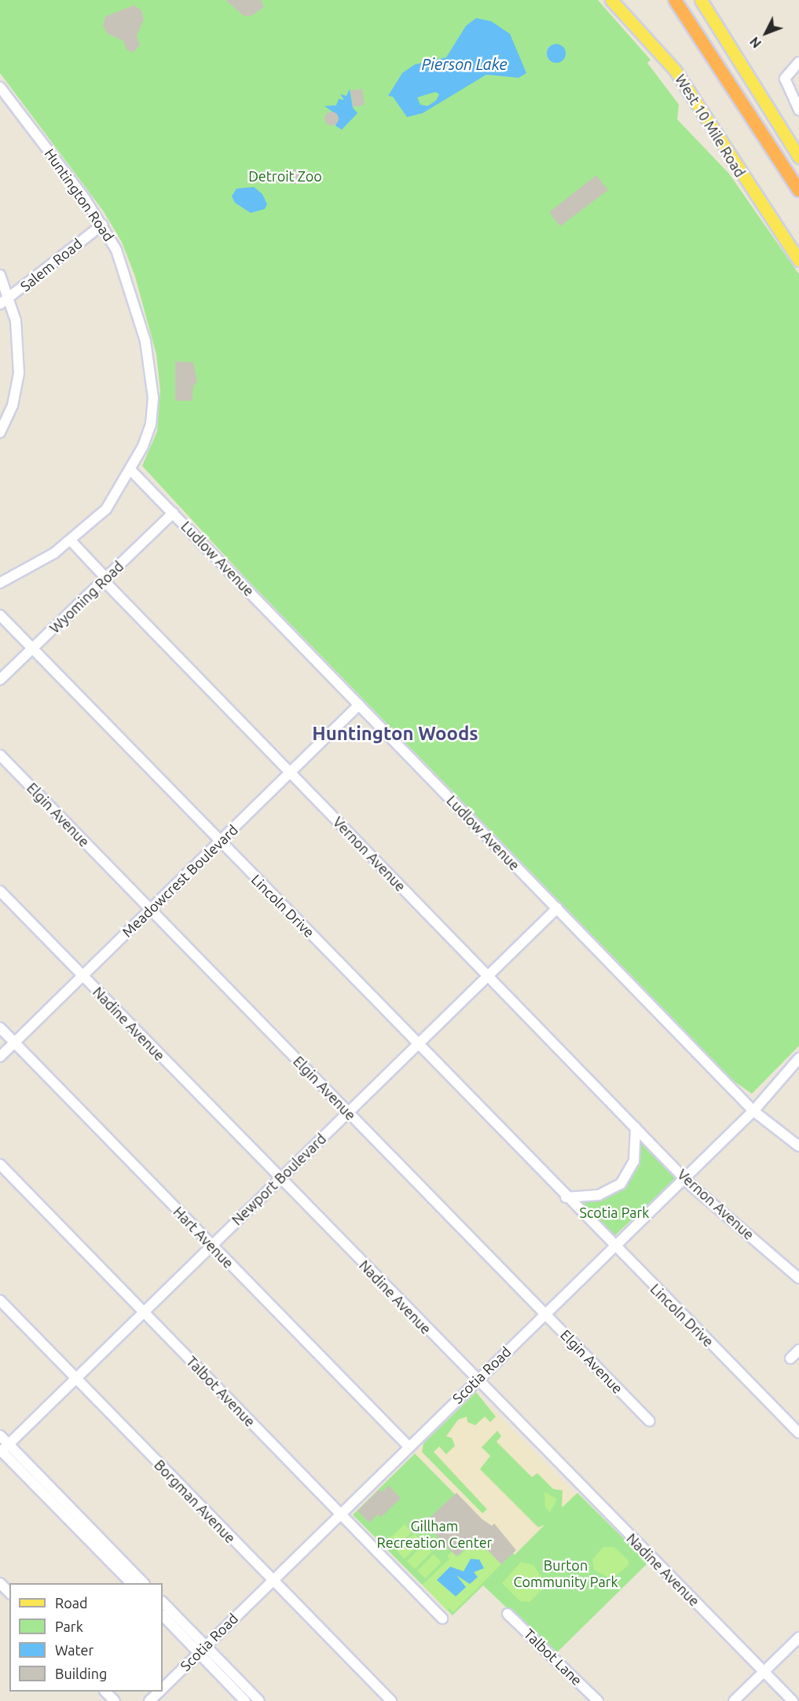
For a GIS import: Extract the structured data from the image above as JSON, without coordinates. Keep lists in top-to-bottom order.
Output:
{
  "streets": {
    "main road": ["West 10 Mile Road"],
    "street": [
      "Huntington Road",
      "Salem Road",
      "Ludlow Avenue",
      "Wyoming Road",
      "Elgin Avenue",
      "Vernon Avenue",
      "Meadowcrest Boulevard",
      "Lincoln Drive",
      "Nadine Avenue",
      "Newport Boulevard",
      "Hart Avenue",
      "Scotia Road",
      "Talbot Avenue",
      "Borgman Avenue",
      "Talbot Lane"
    ]
  },
  "crossings": [
    ["Huntington Road", "Salem Road"],
    ["Huntington Road", "Ludlow Avenue"],
    ["Huntington Road", "Vernon Avenue"],
    ["Ludlow Avenue", "Wyoming Road"],
    ["Ludlow Avenue", "Meadowcrest Boulevard"],
    ["Ludlow Avenue", "Newport Boulevard"],
    ["Ludlow Avenue", "Scotia Road"],
    ["Wyoming Road", "Vernon Avenue"],
    ["Wyoming Road", "Lincoln Drive"],
    ["Elgin Avenue", "Meadowcrest Boulevard"],
    ["Elgin Avenue", "Newport Boulevard"],
    ["Elgin Avenue", "Scotia Road"],
    ["Vernon Avenue", "Meadowcrest Boulevard"],
    ["Vernon Avenue", "Newport Boulevard"],
    ["Vernon Avenue", "Scotia Road"],
    ["Meadowcrest Boulevard", "Lincoln Drive"],
    ["Meadowcrest Boulevard", "Nadine Avenue"],
    ["Meadowcrest Boulevard", "Hart Avenue"],
    ["Lincoln Drive", "Newport Boulevard"],
    ["Lincoln Drive", "Scotia Road"],
    ["Nadine Avenue", "Newport Boulevard"],
    ["Nadine Avenue", "Scotia Road"],
    ["Newport Boulevard", "Hart Avenue"],
    ["Newport Boulevard", "Talbot Avenue"],
    ["Newport Boulevard", "Borgman Avenue"],
    ["Hart Avenue", "Scotia Road"],
    ["Scotia Road", "Talbot Avenue"],
    ["Scotia Road", "Borgman Avenue"]
  ],
  "districts": ["Huntington Woods"],
  "water": ["Pierson Lake"],
  "parks": [
    "Detroit Zoo",
    "Scotia Park",
    "Gillham Recreation Center",
    "Burton Community Park"
  ],
  "legend": [
    "Road",
    "Park",
    "Water",
    "Building"
  ],
  "north": "bottom left"
}
